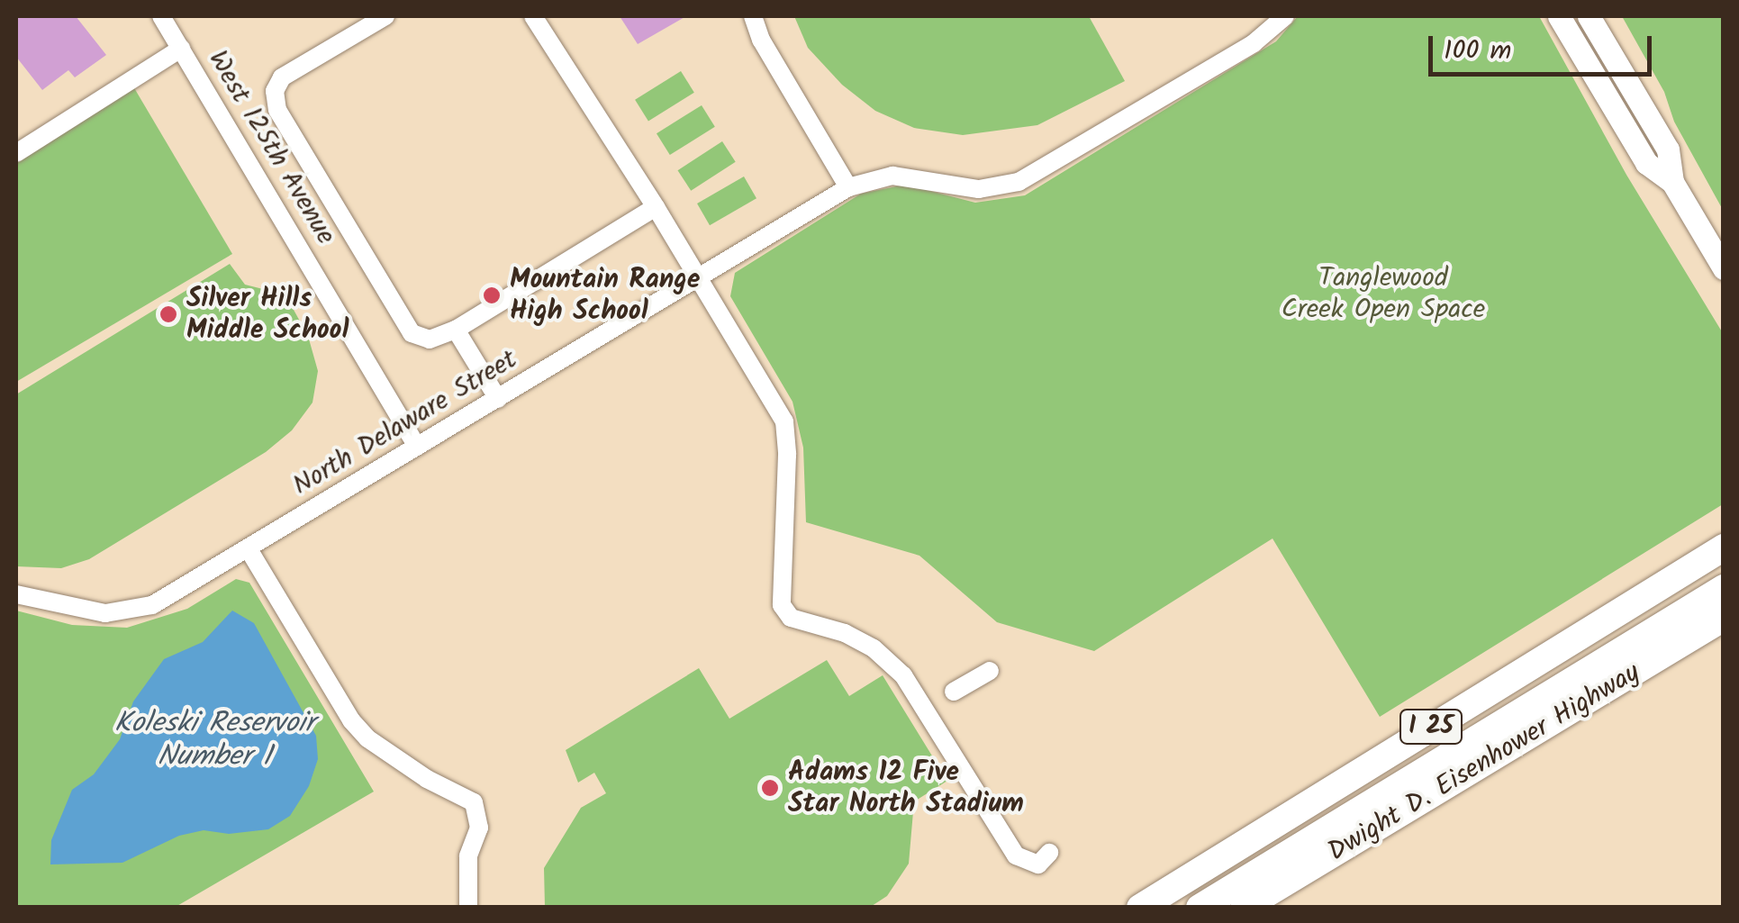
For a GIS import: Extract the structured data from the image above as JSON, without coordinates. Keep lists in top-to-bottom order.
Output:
{
  "streets": {
    "highway": ["I 25", "Dwight D. Eisenhower Highway"],
    "street": ["West 125th Avenue", "North Delaware Street"]
  },
  "crossings": [
    ["West 125th Avenue", "North Delaware Street"]
  ],
  "water": ["Koleski Reservoir Number 1"],
  "parks": ["Tanglewood Creek Open Space"],
  "places": ["Mountain Range High School", "Silver Hills Middle School", "Adams 12 Five Star North Stadium"],
  "scale_bar": "100 m"
}
